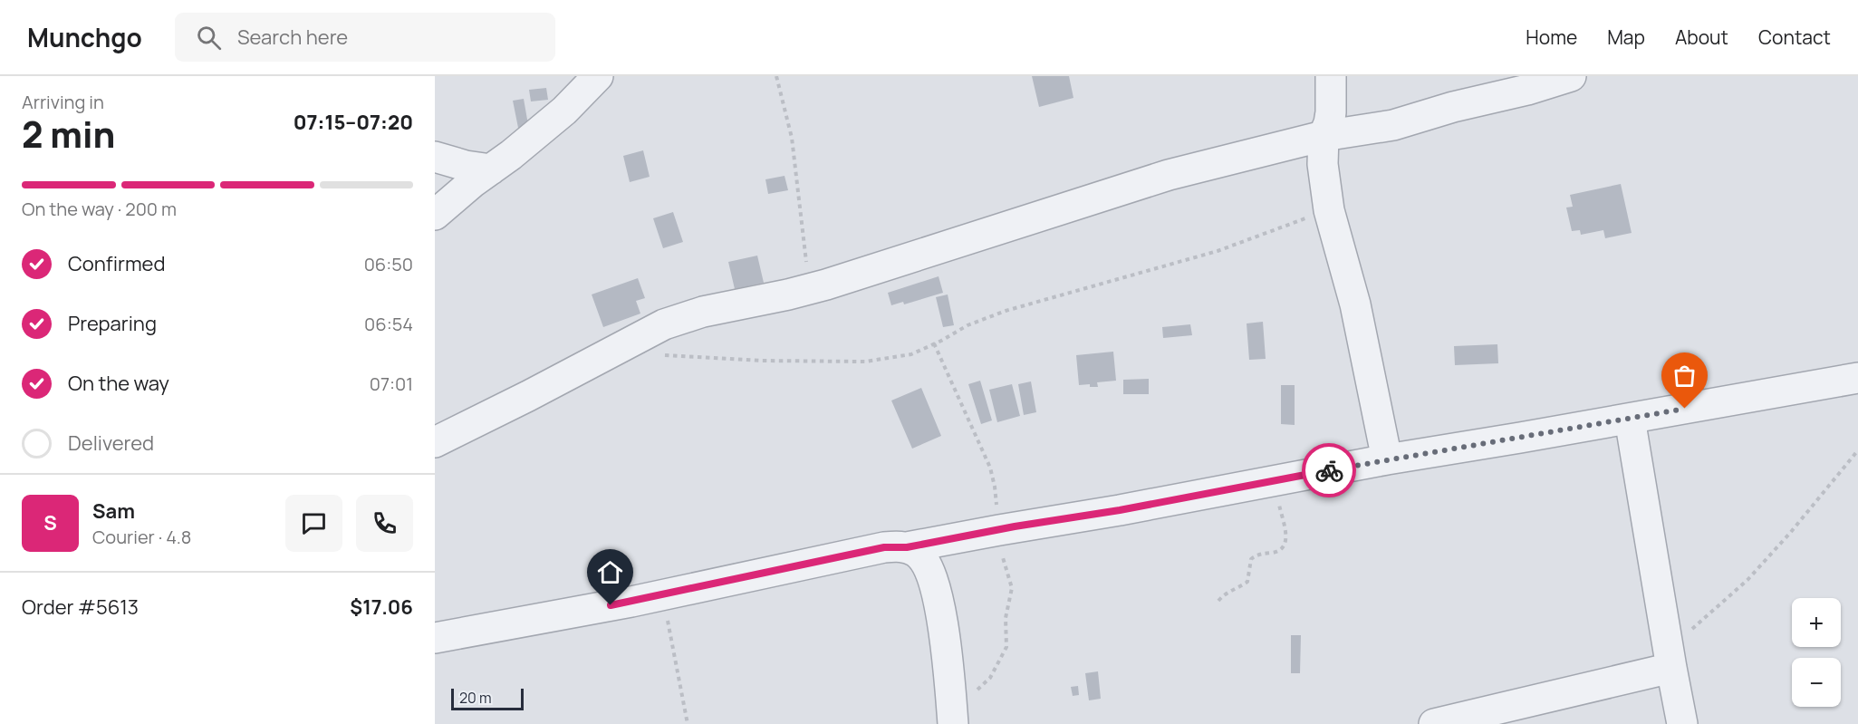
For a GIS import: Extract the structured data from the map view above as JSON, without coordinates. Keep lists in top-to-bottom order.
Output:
{
  "scale_bar": "20 m",
  "page": {
    "header": "Munchgo",
    "search": "Search here",
    "nav": [
      "Home",
      "Map",
      "About",
      "Contact"
    ],
    "heading": ["2 min", "Arriving in", "07:15–07:20"],
    "panel": [
      "Sam",
      "Courier · 4.8",
      "Order #5613",
      "$17.06"
    ],
    "bar": "On the way · 200 m",
    "list": [
      ["Confirmed", "06:50"],
      ["Preparing", "06:54"],
      ["On the way", "07:01"],
      "Delivered"
    ],
    "round": "S",
    "map_buttons": ["+", "−"],
    "scale": "20 m"
  }
}
